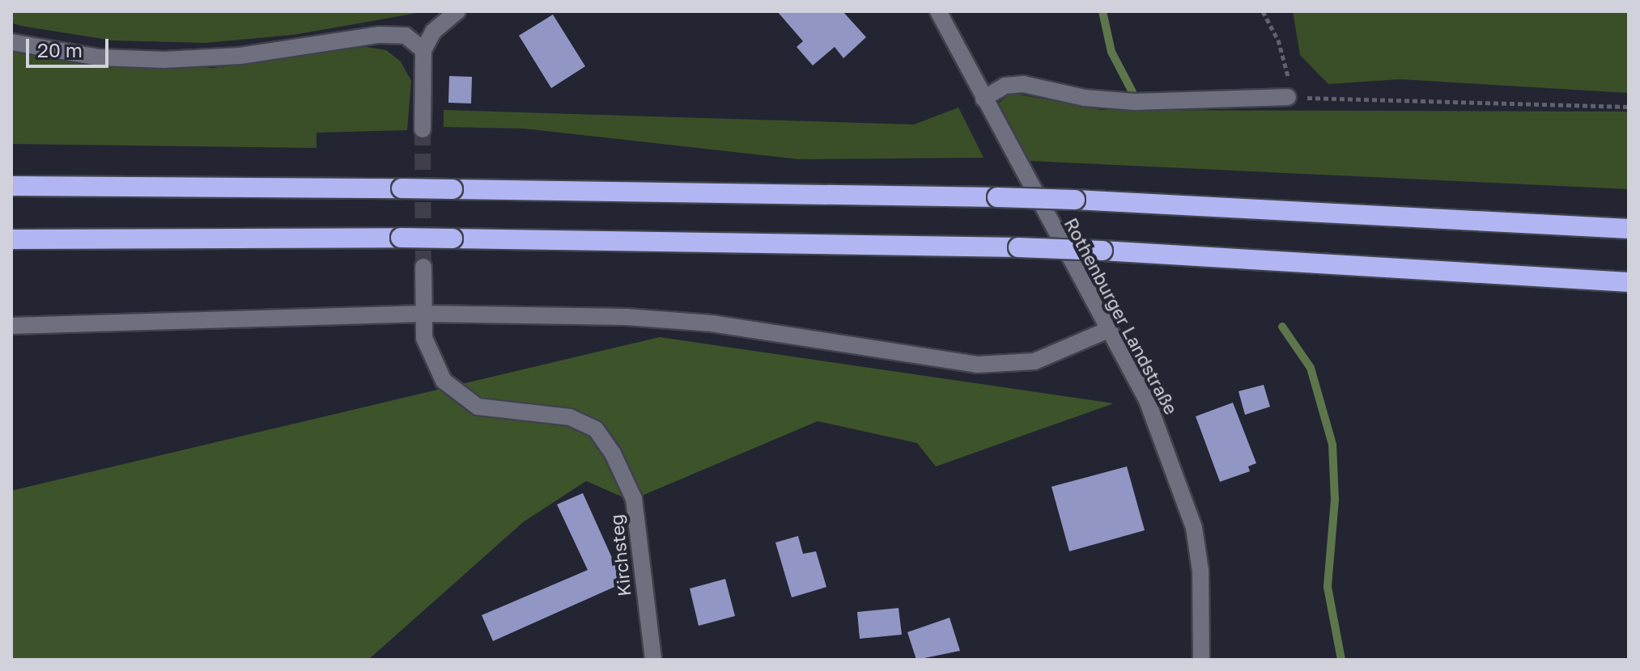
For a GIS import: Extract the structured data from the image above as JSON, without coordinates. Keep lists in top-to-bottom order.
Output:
{
  "streets": {
    "street": ["Rothenburger Landstraße", "Kirchsteg"]
  },
  "scale_bar": "20 m"
}
